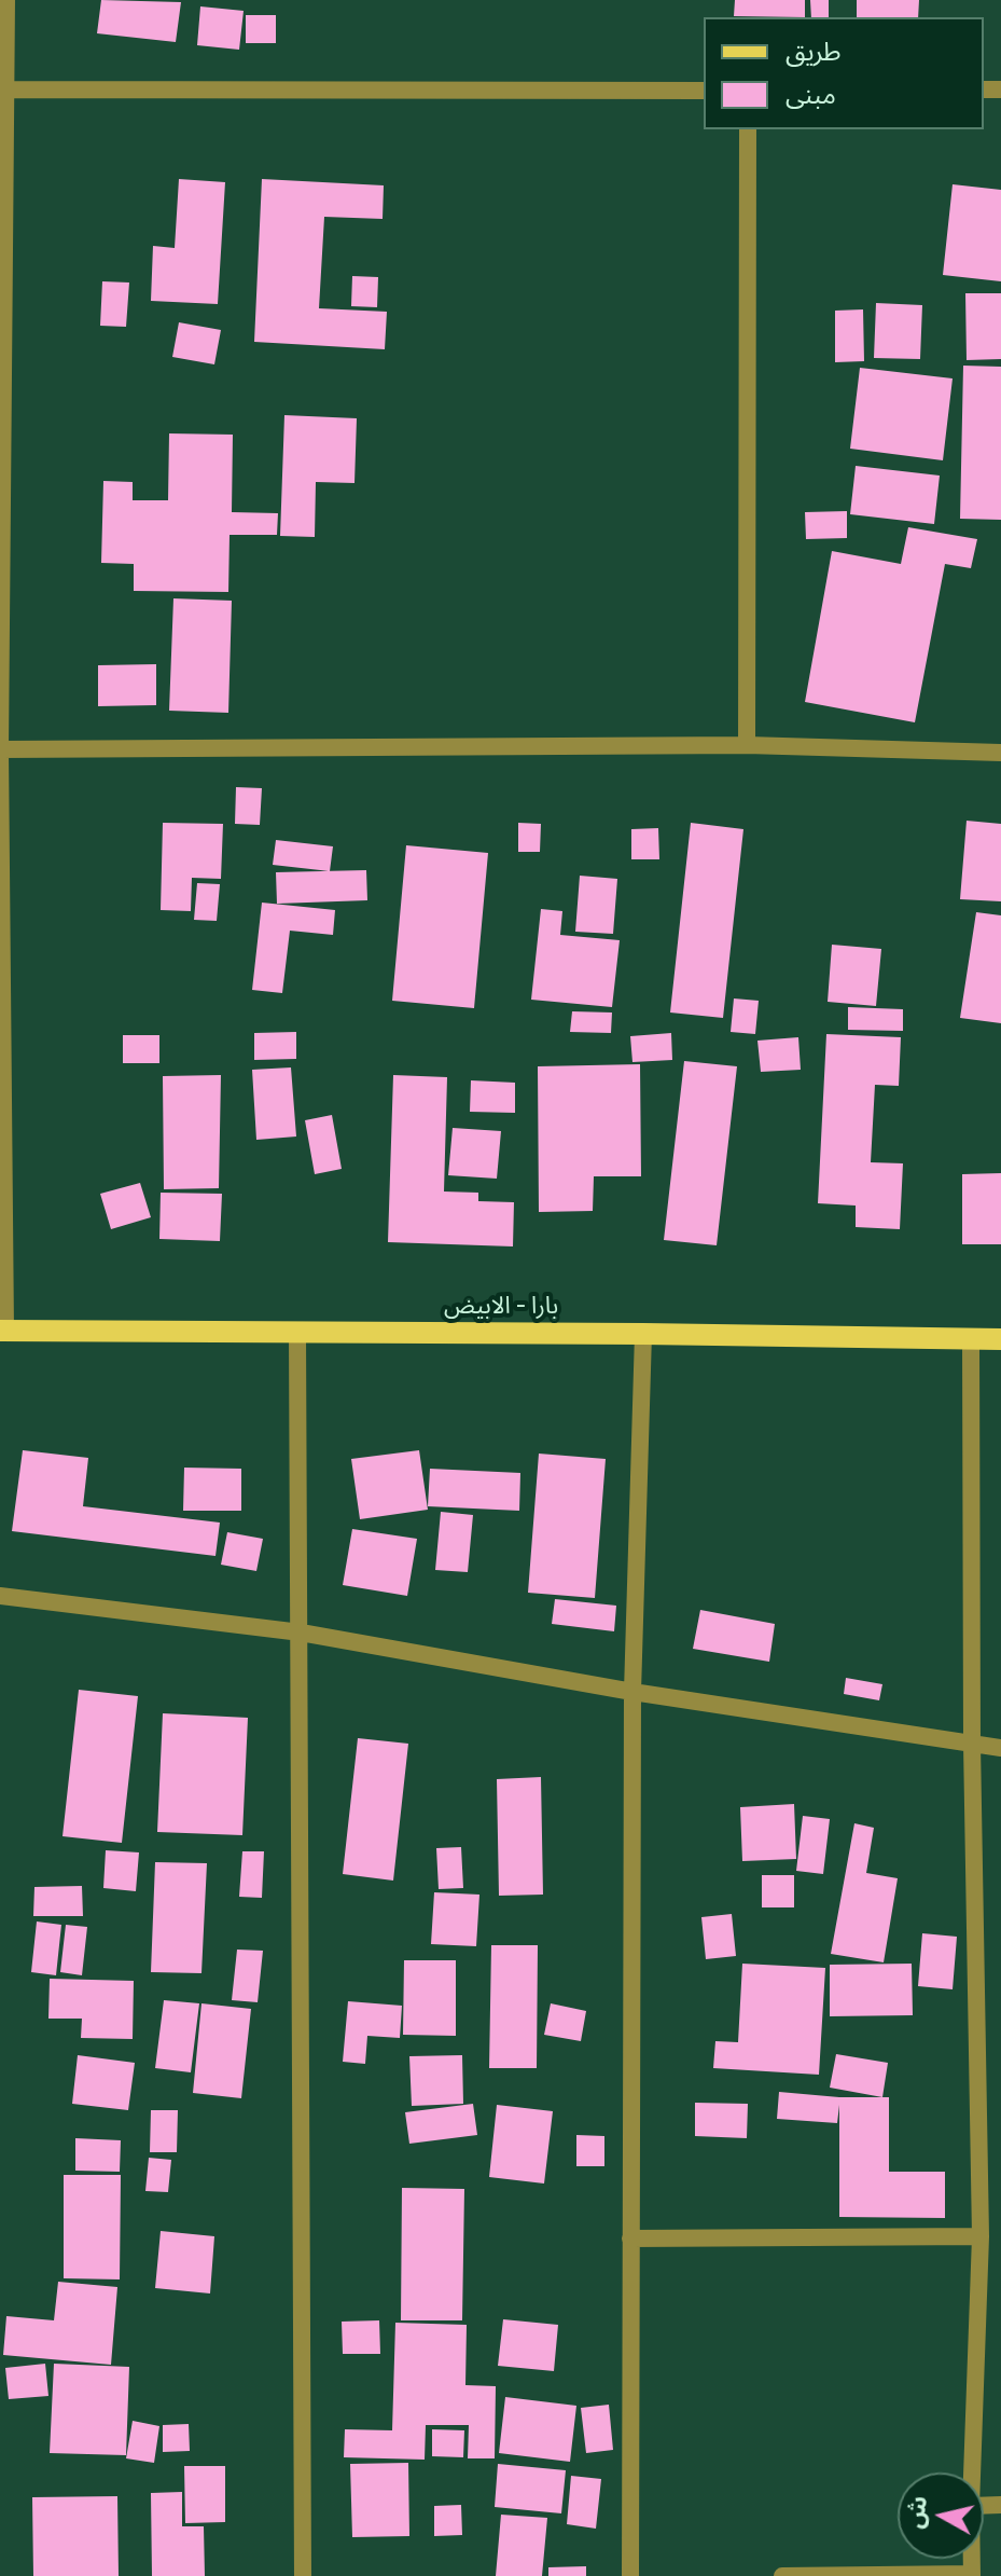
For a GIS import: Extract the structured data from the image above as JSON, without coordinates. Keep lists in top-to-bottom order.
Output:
{
  "streets": {
    "main road": ["بارا - الابيض"]
  },
  "legend": ["طريق", "مبنى"],
  "north": "left"
}
